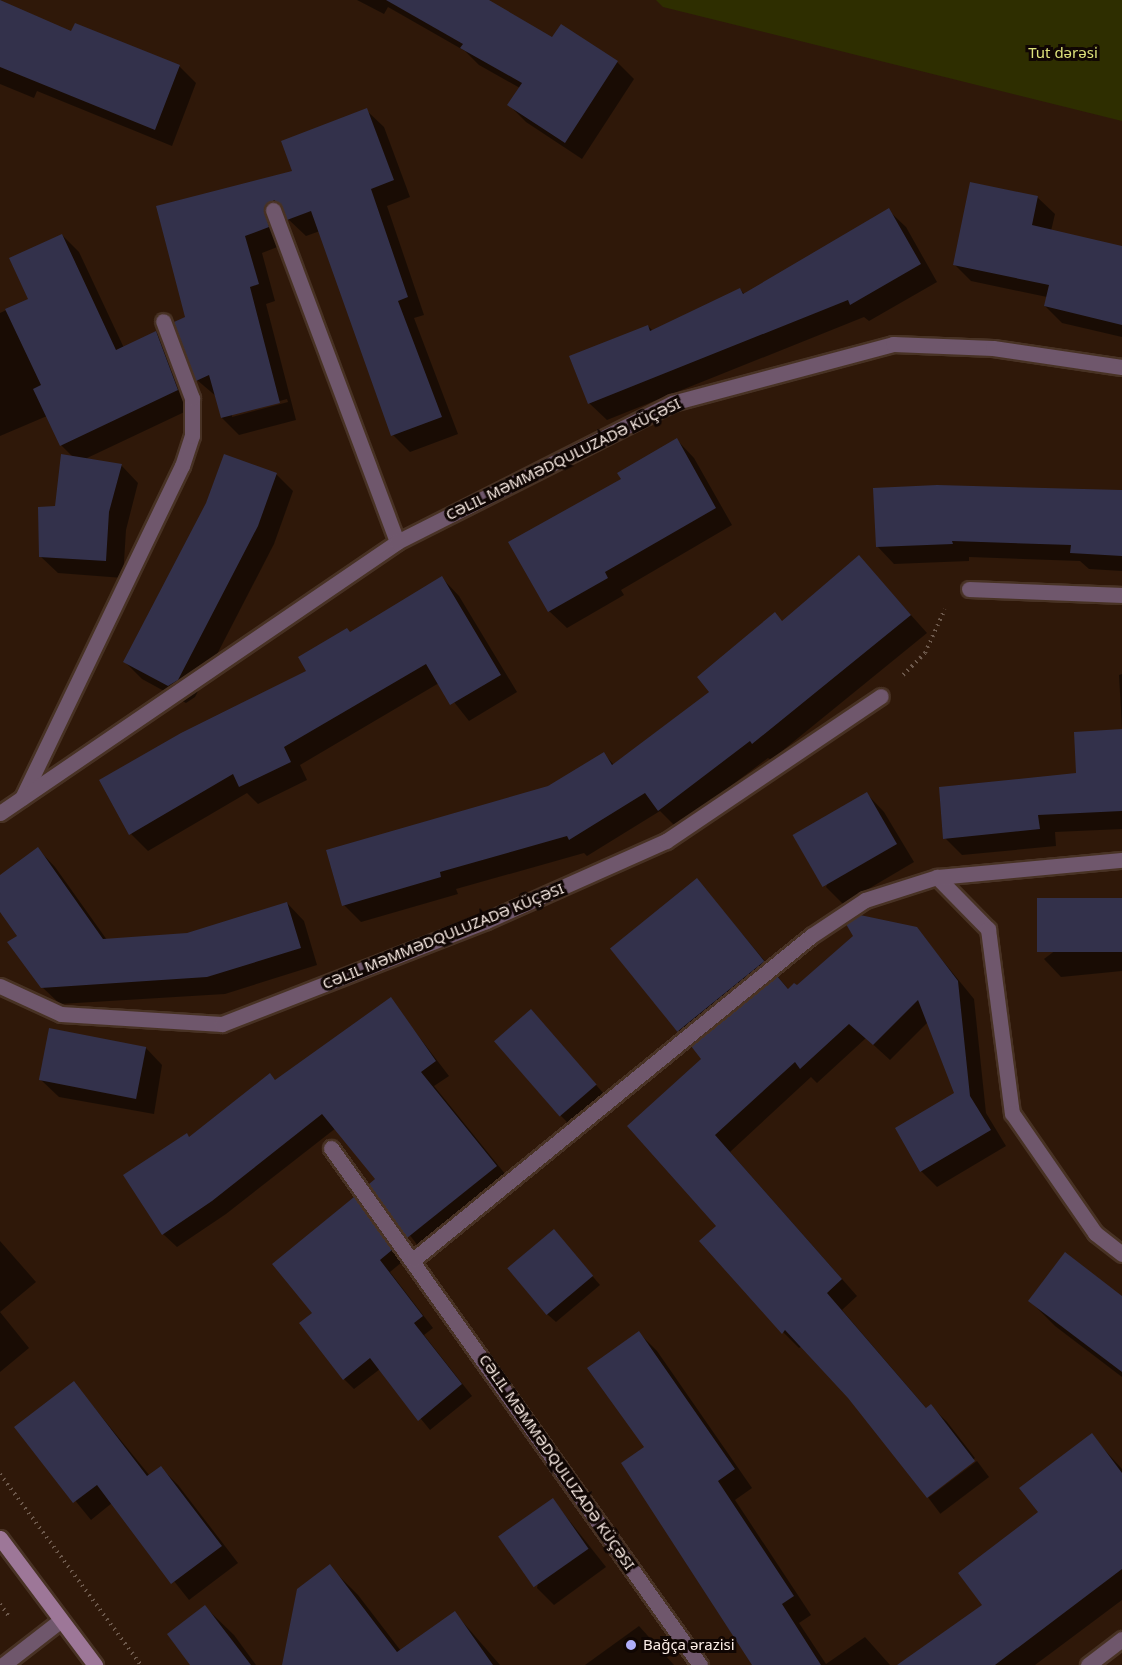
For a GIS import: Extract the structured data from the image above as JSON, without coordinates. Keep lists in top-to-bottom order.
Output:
{
  "streets": {
    "street": ["CƏLIL MƏMMƏDQULUZADƏ KÜÇƏSI"]
  },
  "parks": ["Tut dərəsi"],
  "places": ["Bağça ərazisi"]
}
